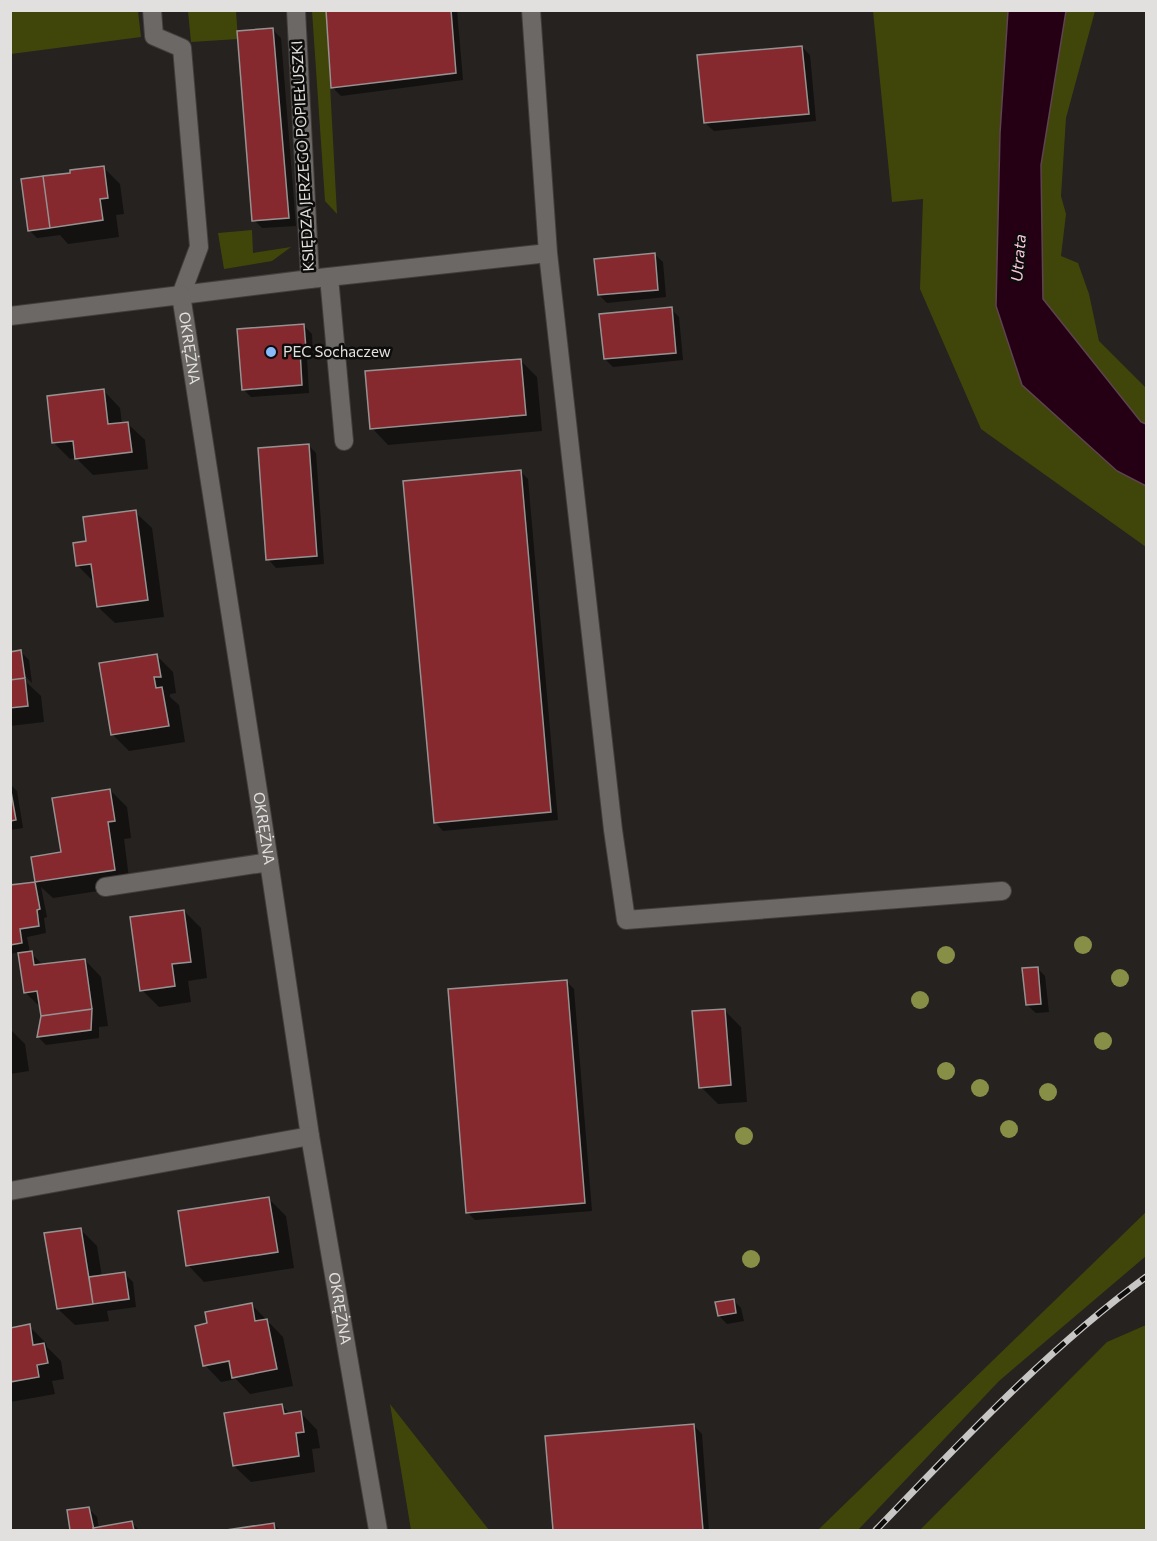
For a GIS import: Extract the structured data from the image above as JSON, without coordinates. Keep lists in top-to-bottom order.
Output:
{
  "streets": {
    "street": ["KSIĘDZA JERZEGO POPIEŁUSZKI", "OKRĘŻNA"]
  },
  "crossings": [
    ["KSIĘDZA JERZEGO POPIEŁUSZKI", "OKRĘŻNA"]
  ],
  "water": ["Utrata"],
  "places": ["PEC Sochaczew"]
}
